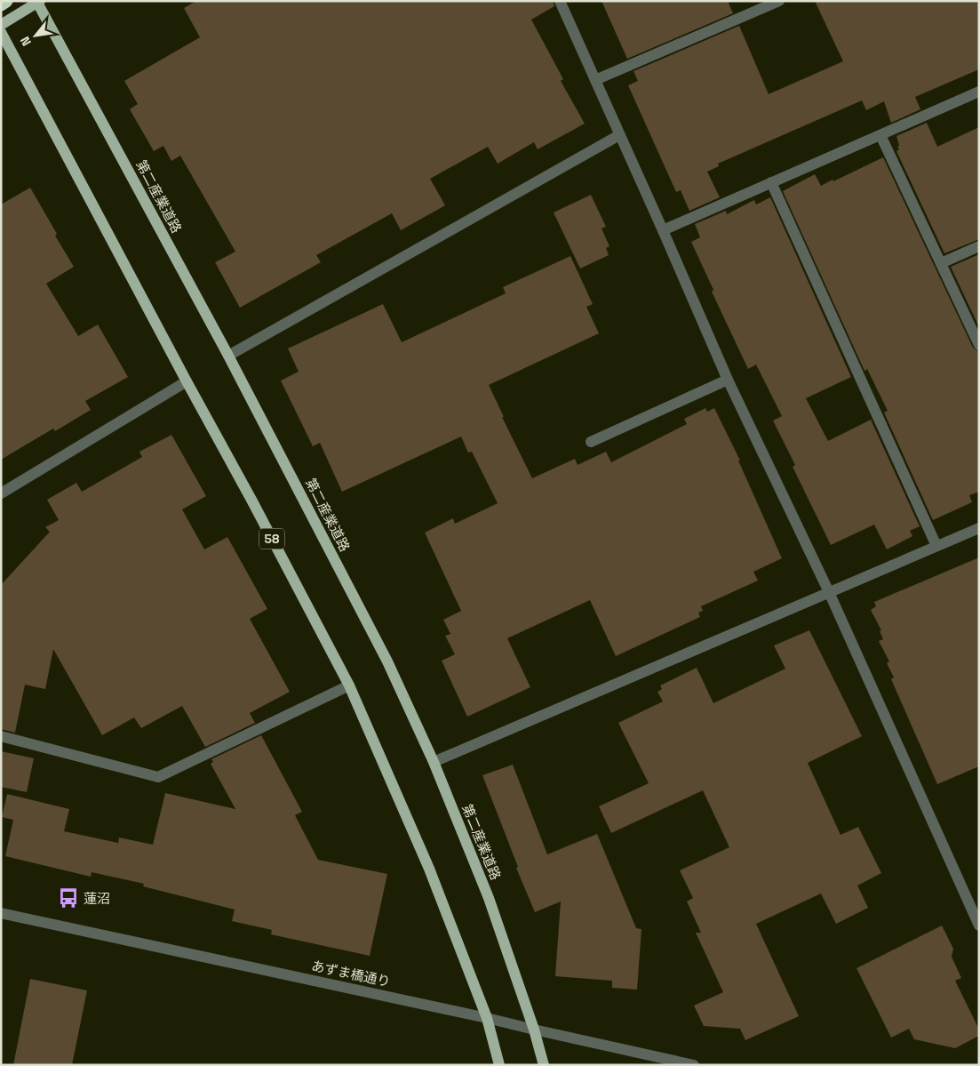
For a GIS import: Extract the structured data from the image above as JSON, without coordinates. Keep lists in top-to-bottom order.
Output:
{
  "streets": {
    "main road": ["第二産業道路", "58"],
    "street": ["あずま橋通り"]
  },
  "crossings": [
    ["第二産業道路", "あずま橋通り"],
    ["58", "あずま橋通り"]
  ],
  "places": {
    "bus stop": ["蓮沼"]
  },
  "north": "bottom left"
}
